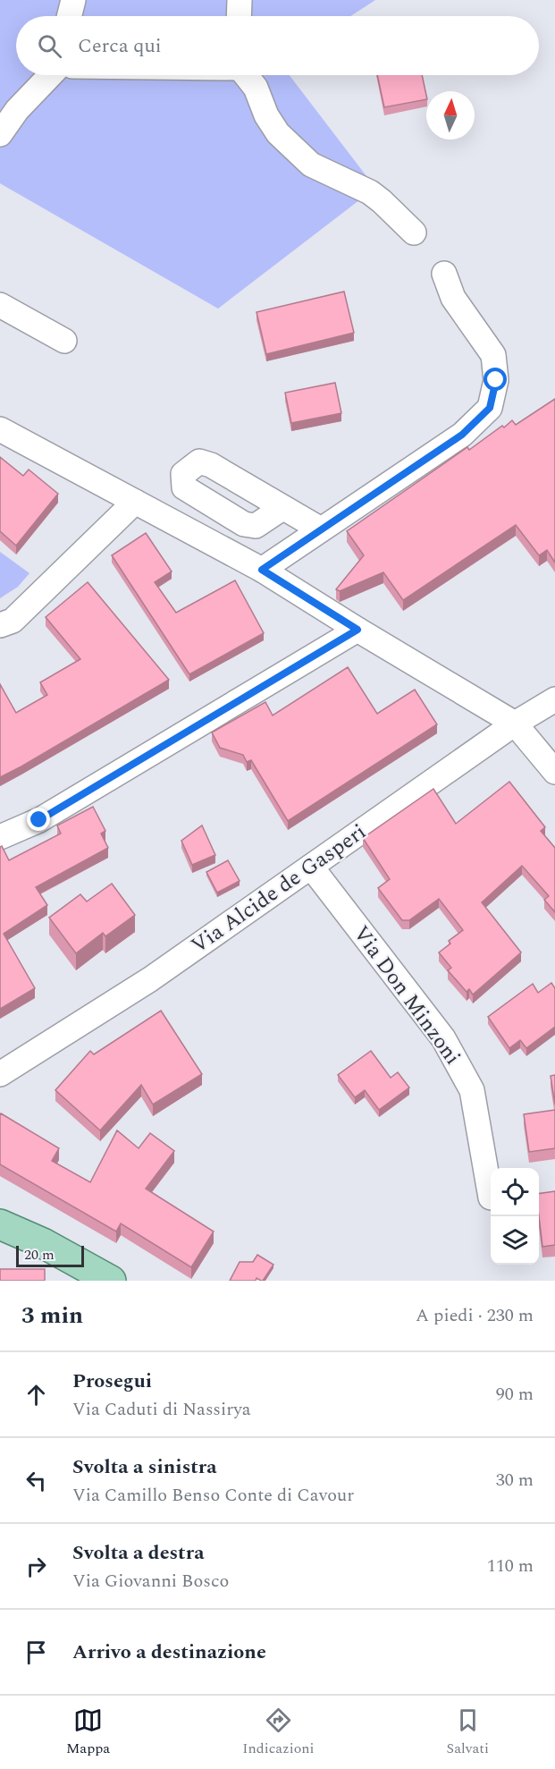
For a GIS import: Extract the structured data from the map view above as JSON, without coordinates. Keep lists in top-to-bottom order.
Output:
{
  "streets": {
    "street": ["Via Alcide de Gasperi", "Via Don Minzoni"]
  },
  "crossings": [
    ["Via Alcide de Gasperi", "Via Don Minzoni"]
  ],
  "scale_bar": "20 m",
  "north": "top",
  "page": {
    "search": "Cerca qui",
    "scale": "20 m",
    "heading": ["3 min", "A piedi · 230 m"],
    "list": [
      ["Prosegui", "Via Caduti di Nassirya", "90 m"],
      ["Svolta a sinistra", "Via Camillo Benso Conte di Cavour", "30 m"],
      ["Svolta a destra", "Via Giovanni Bosco", "110 m"],
      "Arrivo a destinazione"
    ],
    "nav": ["Mappa", "Indicazioni", "Salvati"]
  }
}
